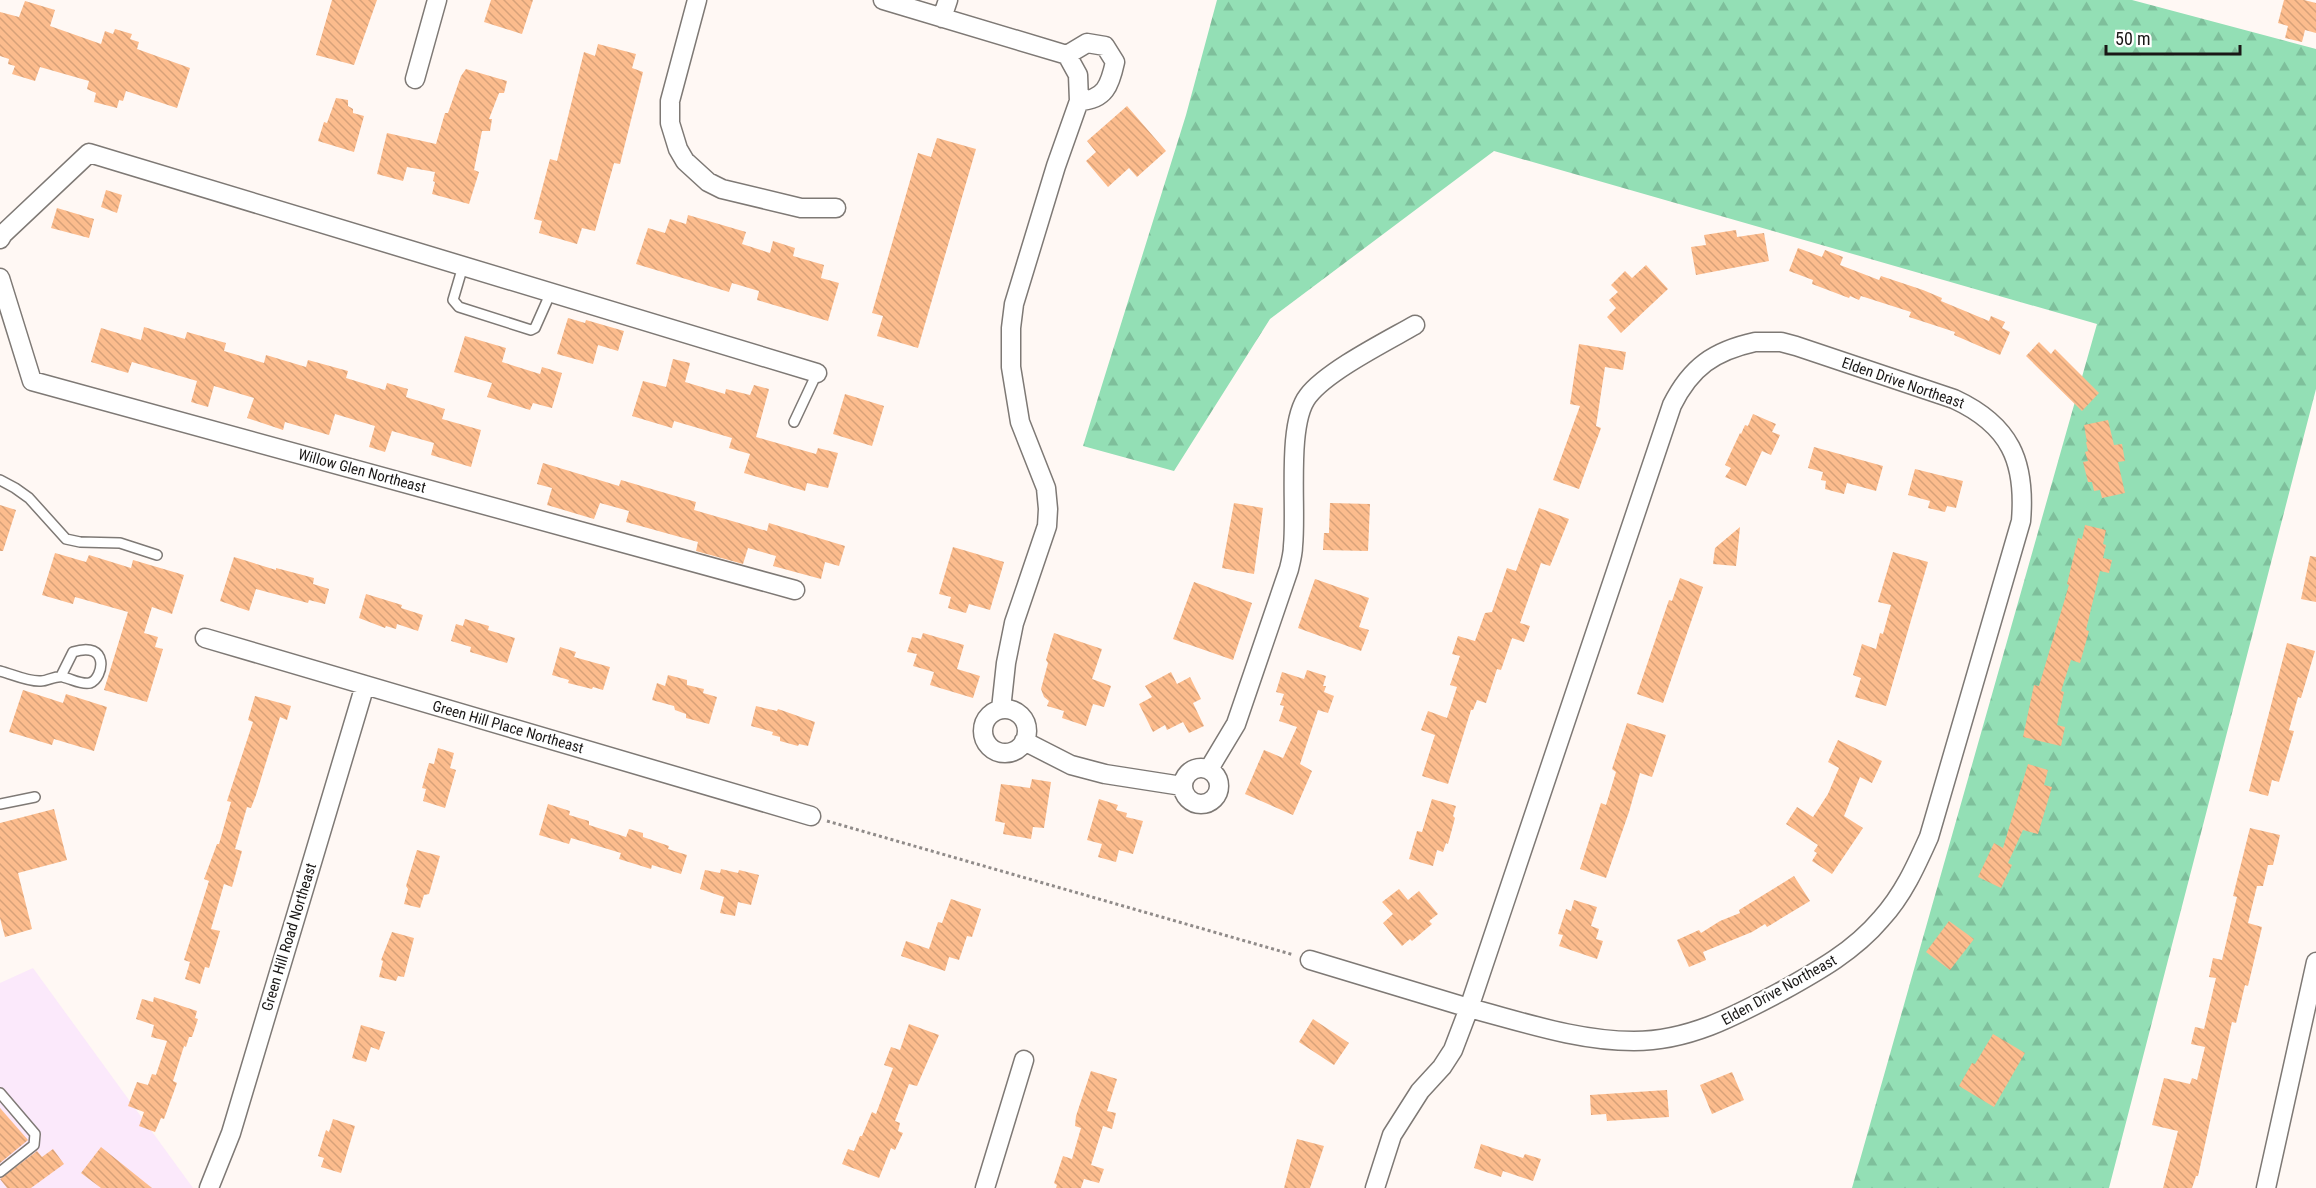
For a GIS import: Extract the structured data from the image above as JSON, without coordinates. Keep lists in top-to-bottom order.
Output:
{
  "streets": {
    "street": [
      "Elden Drive Northeast",
      "Willow Glen Northeast",
      "Green Hill Place Northeast",
      "Green Hill Road Northeast"
    ]
  },
  "crossings": [
    ["Green Hill Place Northeast", "Green Hill Road Northeast"]
  ],
  "scale_bar": "50 m"
}
